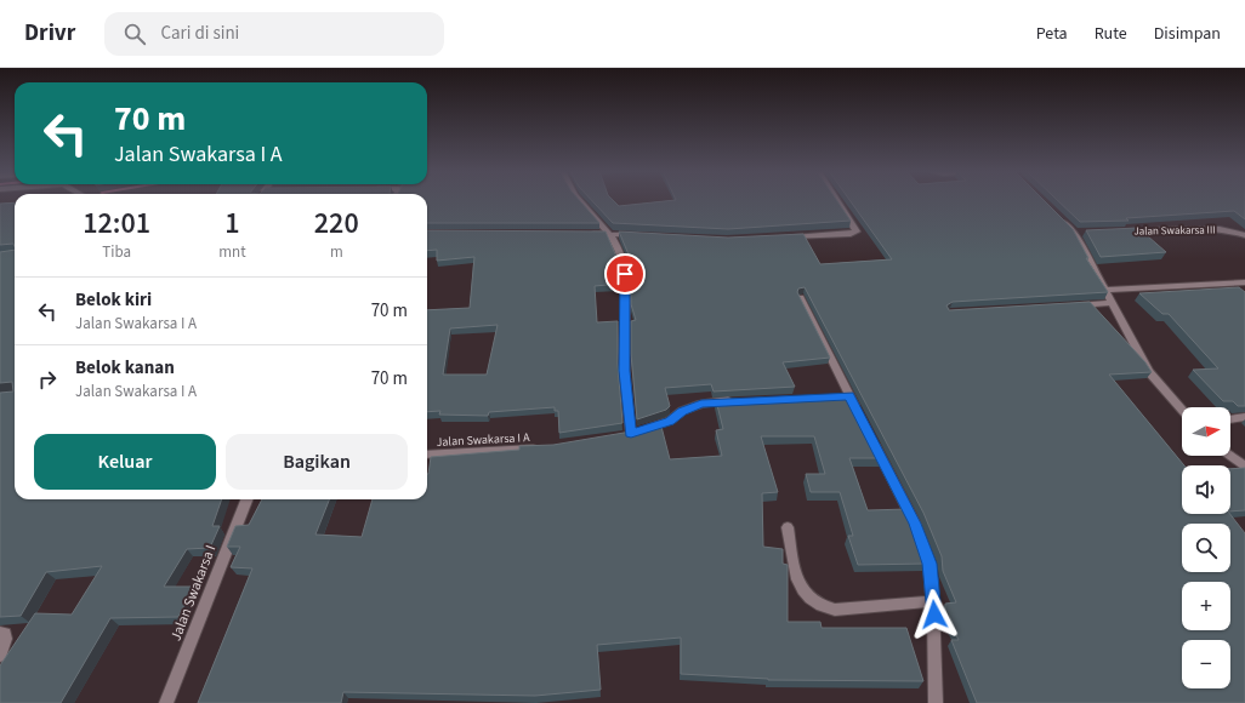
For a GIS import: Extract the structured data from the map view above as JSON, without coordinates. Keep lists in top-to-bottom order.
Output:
{
  "streets": {
    "street": ["Jalan Swakarsa III", "Jalan Swakarsa I A", "Jalan Swakarsa I"]
  },
  "north": "right",
  "page": {
    "header": "Drivr",
    "search": "Cari di sini",
    "nav": ["Peta", "Rute", "Disimpan"],
    "turn": ["70 m", "Jalan Swakarsa I A"],
    "eta": [
      "12:01",
      "Tiba",
      "1",
      "mnt",
      "220",
      "m"
    ],
    "list": [
      {
        "name": "Belok kiri",
        "note": "Jalan Swakarsa I A",
        "value": "70 m"
      },
      {
        "name": "Belok kanan",
        "note": "Jalan Swakarsa I A",
        "value": "70 m"
      }
    ],
    "map_buttons": ["+", "−"],
    "buttons": ["Keluar", "Bagikan"]
  }
}
